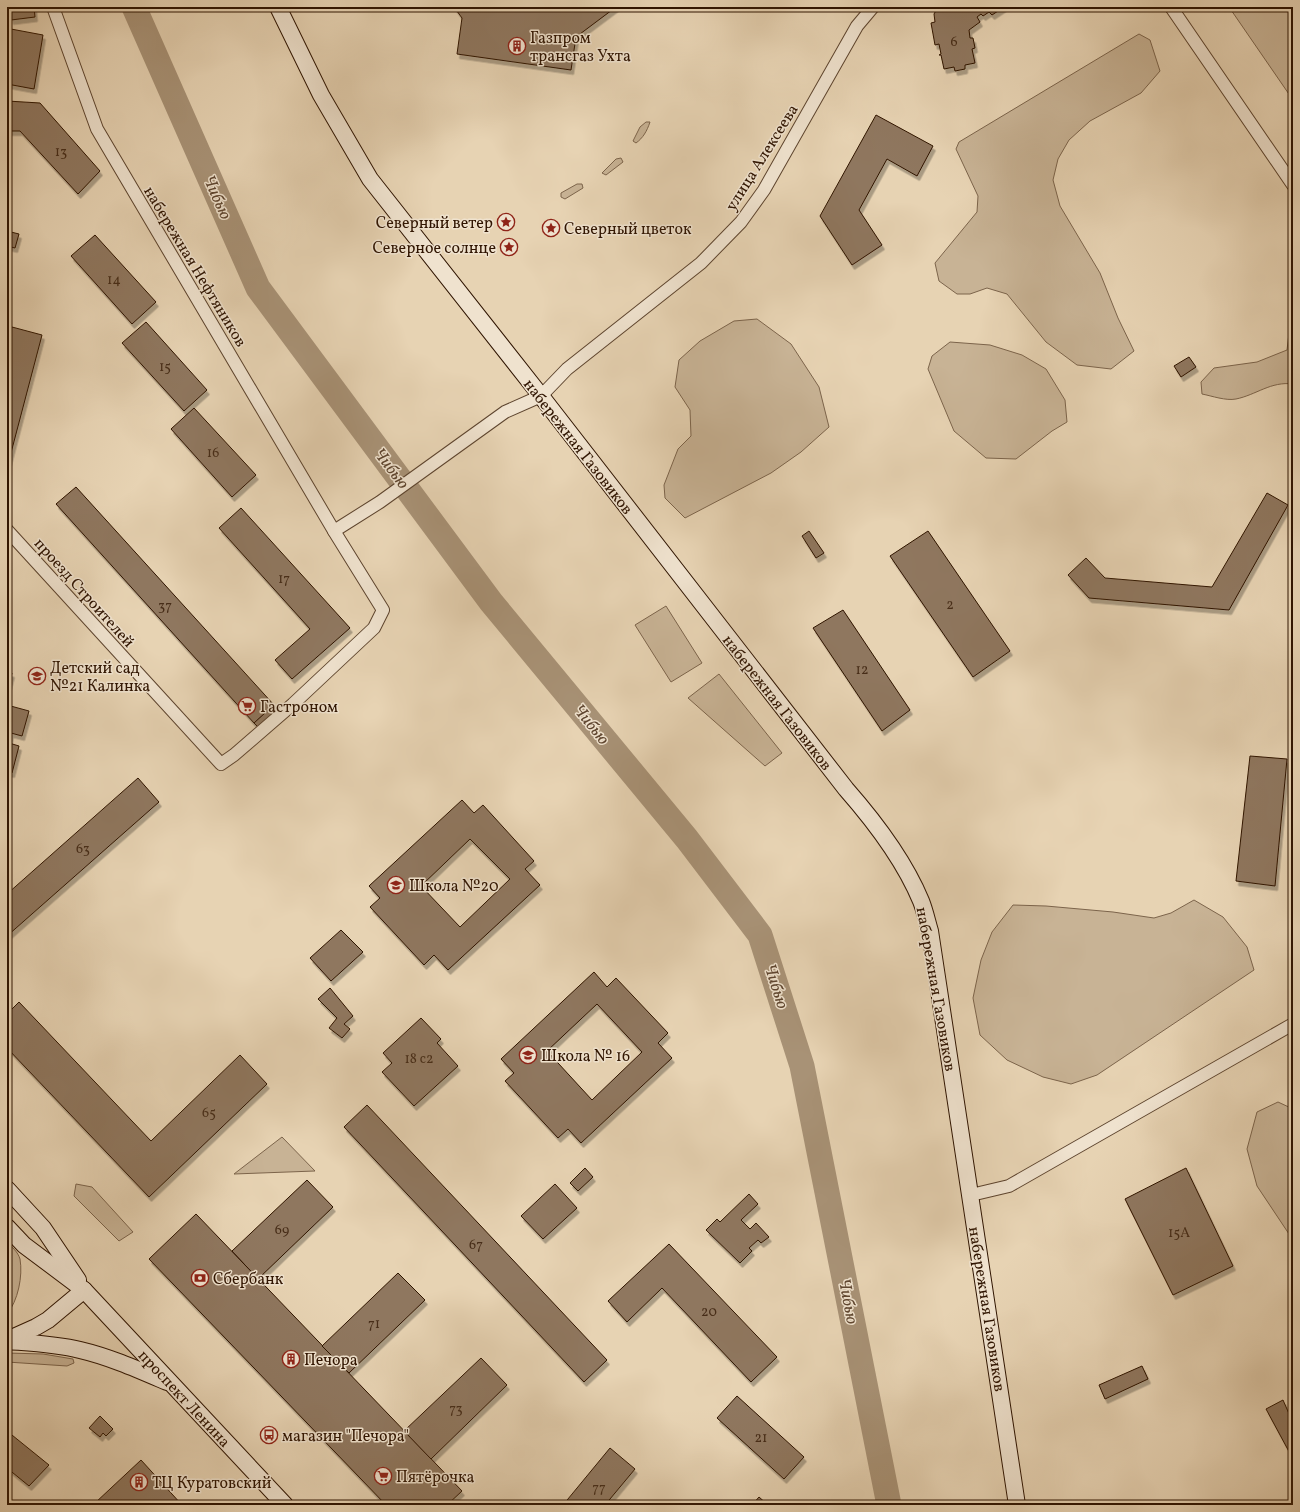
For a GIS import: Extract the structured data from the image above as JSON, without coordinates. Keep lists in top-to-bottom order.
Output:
{
  "streets": {
    "main road": ["набережная Газовиков", "проспект Ленина"],
    "street": ["улица Алексеева", "набережная Нефтяников", "проезд Строителей"]
  },
  "crossings": [
    ["улица Алексеева", "набережная Газовиков"],
    ["набережная Нефтяников", "проезд Строителей"]
  ],
  "water": ["Чибью"],
  "places": {
    "building": ["Газпром трансгаз Ухта", "Печора", "ТЦ Куратовский"],
    "place": ["Северный ветер", "Северный цветок", "Северное солнце"],
    "school or university": ["Детский сад №21 Калинка", "Школа №20", "Школа № 16"],
    "supermarket": ["Гастроном", "Пятёрочка"],
    "bank": ["Сбербанк"],
    "bus stop": ["магазин \"Печора\""]
  },
  "house_numbers": [
    "6",
    "13",
    "14",
    "15",
    "16",
    "17",
    "2",
    "37",
    "12",
    "63",
    "18 с2",
    "65",
    "69",
    "15А",
    "67",
    "20",
    "71",
    "73",
    "21",
    "77"
  ]
}
